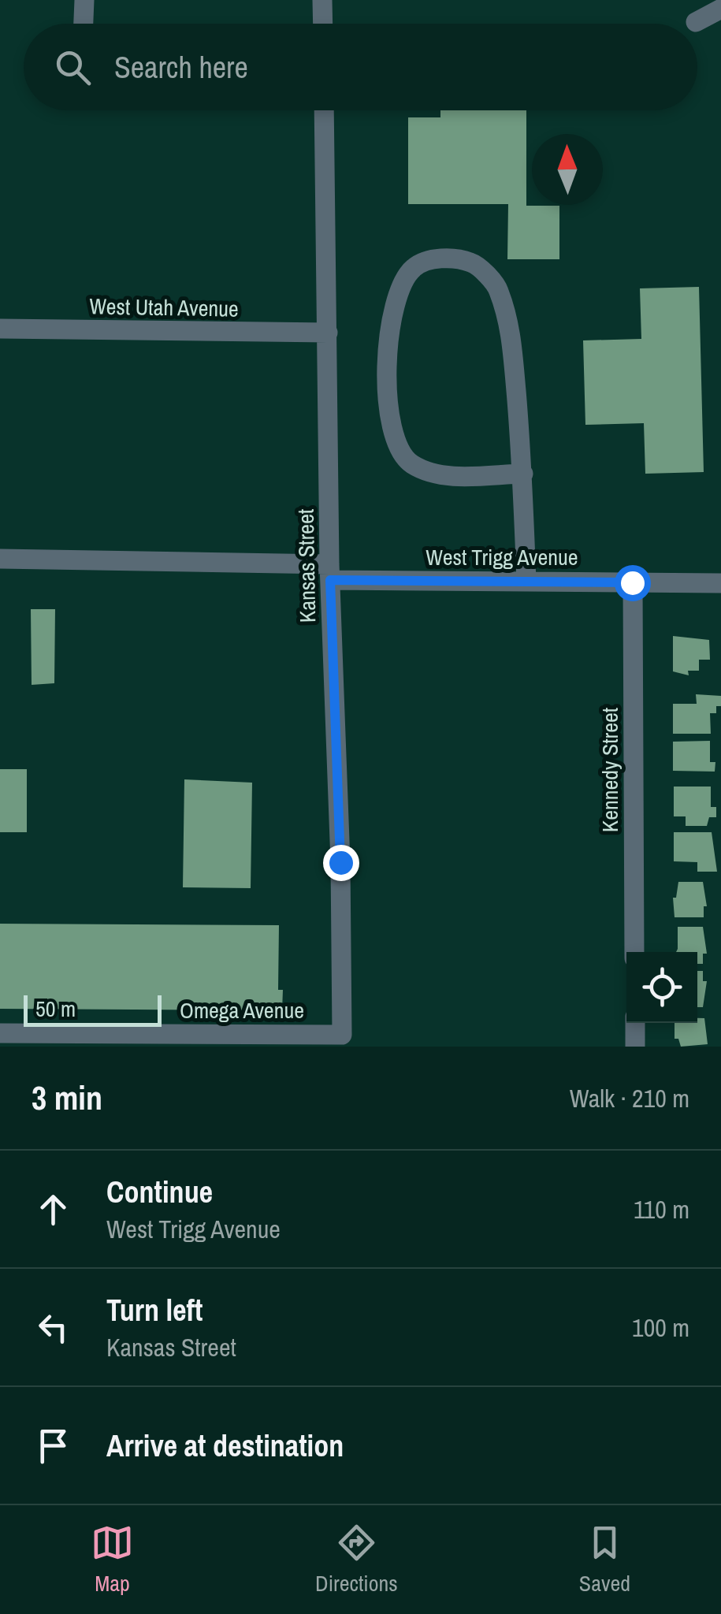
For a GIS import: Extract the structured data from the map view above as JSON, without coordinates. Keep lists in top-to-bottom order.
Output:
{
  "streets": {
    "street": [
      "West Utah Avenue",
      "West Trigg Avenue",
      "Kansas Street",
      "Kennedy Street",
      "Omega Avenue"
    ]
  },
  "crossings": [
    ["West Utah Avenue", "Kansas Street"],
    ["West Trigg Avenue", "Kansas Street"],
    ["West Trigg Avenue", "Kennedy Street"],
    ["Kansas Street", "Omega Avenue"]
  ],
  "scale_bar": "50 m",
  "north": "top",
  "page": {
    "search": "Search here",
    "scale": "50 m",
    "heading": ["3 min", "Walk · 210 m"],
    "list": [
      ["Continue", "West Trigg Avenue", "110 m"],
      ["Turn left", "Kansas Street", "100 m"],
      "Arrive at destination"
    ],
    "nav": ["Map", "Directions", "Saved"]
  }
}
